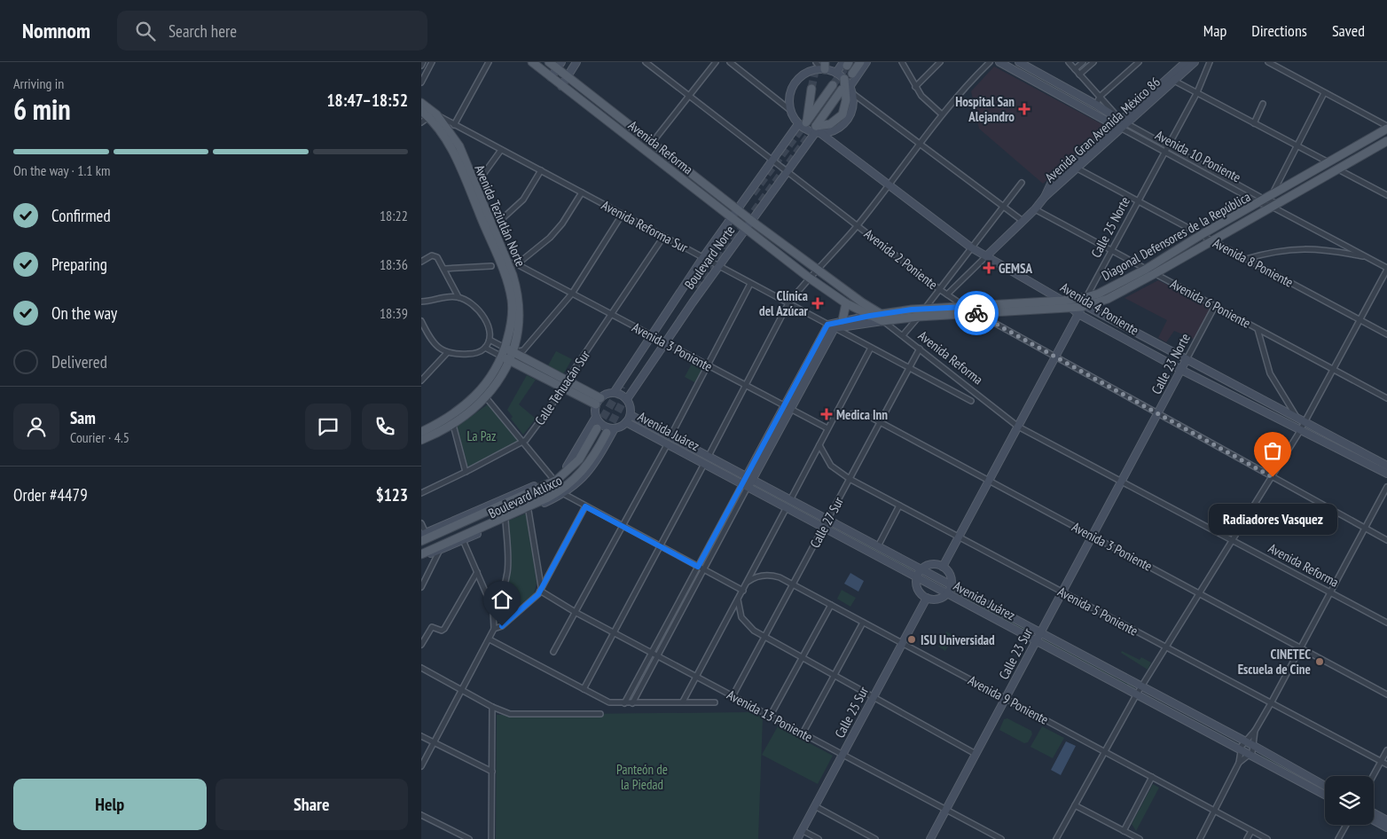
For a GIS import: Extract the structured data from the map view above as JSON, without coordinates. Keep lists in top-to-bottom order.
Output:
{
  "streets": {
    "main road": [
      "Avenida Gran Avenida México 86",
      "Avenida Reforma",
      "Avenida 10 Poniente",
      "Avenida Teziutlán Norte",
      "Calle 25 Norte",
      "Diagonal Defensores de la República",
      "Boulevard Norte",
      "Avenida 4 Poniente",
      "Calle 23 Norte",
      "Avenida Juárez",
      "Boulevard Atlixco",
      "Calle 23 Sur",
      "Calle 25 Sur"
    ],
    "street": [
      "Avenida Reforma Sur",
      "Avenida 2 Poniente",
      "Avenida 8 Poniente",
      "Avenida 6 Poniente",
      "Avenida 3 Poniente",
      "Calle Tehuacán Sur",
      "Calle 27 Sur",
      "Avenida 5 Poniente",
      "Avenida 9 Poniente",
      "Avenida 13 Poniente"
    ]
  },
  "crossings": [
    ["Avenida Gran Avenida México 86", "Avenida 10 Poniente"],
    ["Avenida Gran Avenida México 86", "Avenida 2 Poniente"],
    ["Avenida Gran Avenida México 86", "Avenida 8 Poniente"],
    ["Avenida Gran Avenida México 86", "Avenida 6 Poniente"],
    ["Avenida Gran Avenida México 86", "Avenida 4 Poniente"],
    ["Avenida Reforma", "Calle 25 Norte"],
    ["Avenida Reforma", "Diagonal Defensores de la República"],
    ["Avenida Reforma", "Boulevard Norte"],
    ["Avenida Reforma", "Calle 23 Norte"],
    ["Avenida Reforma", "Calle 27 Sur"],
    ["Avenida Reforma", "Calle 23 Sur"],
    ["Avenida 10 Poniente", "Calle 25 Norte"],
    ["Avenida 10 Poniente", "Diagonal Defensores de la República"],
    ["Avenida Teziutlán Norte", "Avenida Reforma Sur"],
    ["Avenida Teziutlán Norte", "Avenida 3 Poniente"],
    ["Avenida Reforma Sur", "Diagonal Defensores de la República"],
    ["Avenida Reforma Sur", "Boulevard Norte"],
    ["Avenida Reforma Sur", "Calle Tehuacán Sur"],
    ["Avenida Reforma Sur", "Calle 27 Sur"],
    ["Calle 25 Norte", "Diagonal Defensores de la República"],
    ["Calle 25 Norte", "Avenida 2 Poniente"],
    ["Calle 25 Norte", "Avenida 8 Poniente"],
    ["Calle 25 Norte", "Avenida 6 Poniente"],
    ["Calle 25 Norte", "Avenida 4 Poniente"],
    ["Diagonal Defensores de la República", "Avenida 2 Poniente"],
    ["Diagonal Defensores de la República", "Avenida 8 Poniente"],
    ["Diagonal Defensores de la República", "Avenida 6 Poniente"],
    ["Diagonal Defensores de la República", "Avenida 4 Poniente"],
    ["Boulevard Norte", "Avenida 2 Poniente"],
    ["Boulevard Norte", "Avenida 4 Poniente"],
    ["Boulevard Norte", "Avenida 3 Poniente"],
    ["Boulevard Norte", "Avenida Juárez"],
    ["Boulevard Norte", "Boulevard Atlixco"],
    ["Avenida 2 Poniente", "Calle 23 Norte"],
    ["Avenida 6 Poniente", "Calle 23 Norte"],
    ["Avenida 4 Poniente", "Calle 23 Norte"],
    ["Avenida 3 Poniente", "Calle Tehuacán Sur"],
    ["Avenida 3 Poniente", "Calle 27 Sur"],
    ["Avenida 3 Poniente", "Calle 23 Sur"],
    ["Calle 23 Norte", "Calle 23 Sur"],
    ["Avenida Juárez", "Boulevard Atlixco"],
    ["Avenida Juárez", "Calle 27 Sur"],
    ["Avenida Juárez", "Calle 23 Sur"],
    ["Calle 27 Sur", "Avenida 5 Poniente"],
    ["Calle 27 Sur", "Avenida 9 Poniente"],
    ["Calle 27 Sur", "Avenida 13 Poniente"],
    ["Avenida 5 Poniente", "Calle 23 Sur"],
    ["Calle 23 Sur", "Avenida 9 Poniente"],
    ["Calle 23 Sur", "Avenida 13 Poniente"],
    ["Avenida 9 Poniente", "Calle 25 Sur"],
    ["Calle 25 Sur", "Avenida 13 Poniente"]
  ],
  "parks": ["La Paz", "Panteón de la Piedad"],
  "places": {
    "health": [
      "Hospital San Alejandro",
      "GEMSA",
      "Clínica del Azúcar",
      "Medica Inn"
    ],
    "other": ["Radiadores Vasquez", "ISU Universidad", "CINETEC Escuela de Cine"]
  },
  "page": {
    "header": "Nomnom",
    "search": "Search here",
    "nav": ["Map", "Directions", "Saved"],
    "heading": ["6 min", "Arriving in", "18:47–18:52"],
    "panel": [
      "Sam",
      "Courier · 4.5",
      "Order #4479",
      "$123"
    ],
    "bar": "On the way · 1.1 km",
    "list": [
      ["Confirmed", "18:22"],
      ["Preparing", "18:36"],
      ["On the way", "18:39"],
      "Delivered"
    ],
    "bubble": "Radiadores Vasquez",
    "buttons": ["Help", "Share"]
  }
}
